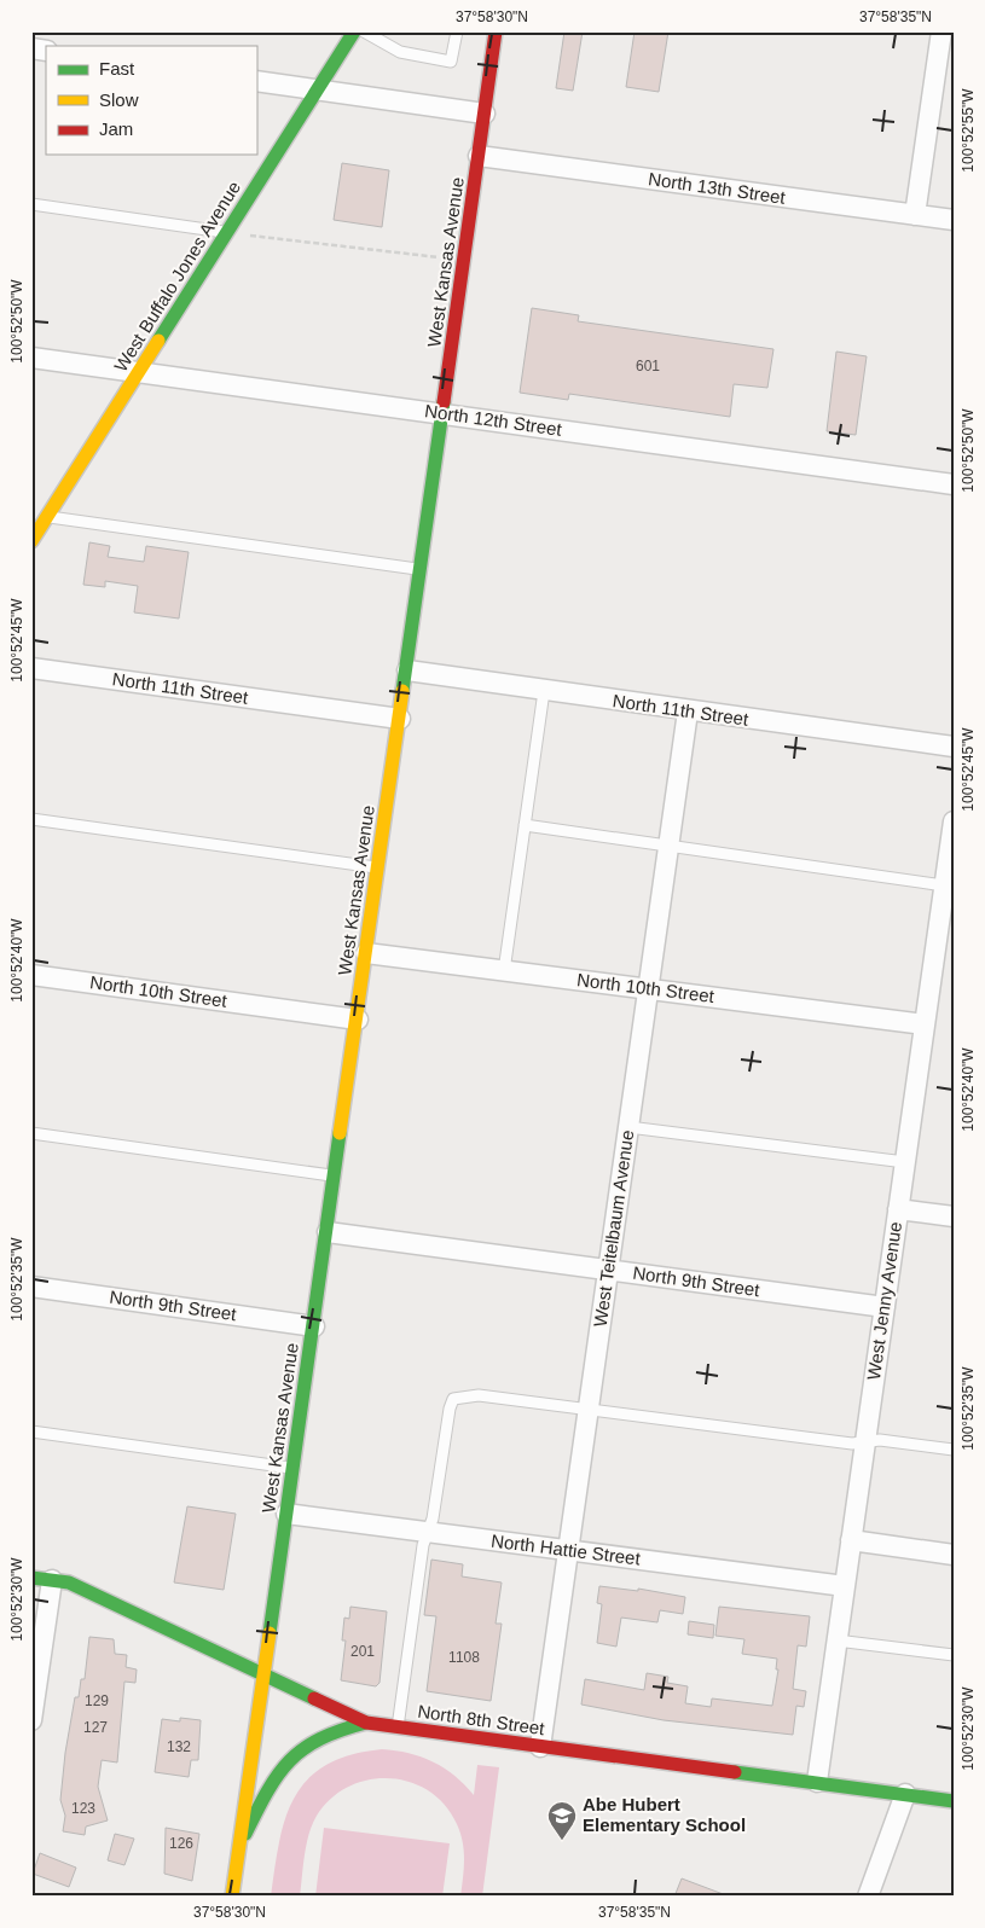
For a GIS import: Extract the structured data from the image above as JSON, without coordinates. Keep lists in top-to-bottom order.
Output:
{
  "streets": {
    "main road": ["West Kansas Avenue", "West Buffalo Jones Avenue", "North 8th Street"],
    "street": [
      "North 13th Street",
      "North 12th Street",
      "North 11th Street",
      "North 10th Street",
      "West Teitelbaum Avenue",
      "North 9th Street",
      "West Jenny Avenue",
      "North Hattie Street"
    ]
  },
  "crossings": [
    ["North 13th Street", "West Kansas Avenue"],
    ["West Kansas Avenue", "North 12th Street"],
    ["West Kansas Avenue", "North 11th Street"],
    ["West Kansas Avenue", "North 10th Street"],
    ["West Kansas Avenue", "North 9th Street"],
    ["West Kansas Avenue", "North Hattie Street"],
    ["West Kansas Avenue", "North 8th Street"],
    ["West Buffalo Jones Avenue", "North 12th Street"],
    ["North 11th Street", "West Teitelbaum Avenue"],
    ["North 10th Street", "West Teitelbaum Avenue"],
    ["North 10th Street", "West Jenny Avenue"],
    ["West Teitelbaum Avenue", "North 9th Street"],
    ["West Teitelbaum Avenue", "North Hattie Street"],
    ["West Teitelbaum Avenue", "North 8th Street"],
    ["North 9th Street", "West Jenny Avenue"],
    ["West Jenny Avenue", "North Hattie Street"],
    ["West Jenny Avenue", "North 8th Street"]
  ],
  "places": {
    "school or university": ["Abe Hubert Elementary School"]
  },
  "house_numbers": [
    "601",
    "201",
    "1108",
    "129",
    "127",
    "132",
    "123",
    "126"
  ],
  "legend": ["Fast", "Slow", "Jam"],
  "coordinates": [
    "37°58'30\"N",
    "37°58'35\"N",
    "100°52'55\"W",
    "100°52'50\"W",
    "100°52'45\"W",
    "100°52'40\"W",
    "100°52'35\"W",
    "100°52'30\"W"
  ]
}
